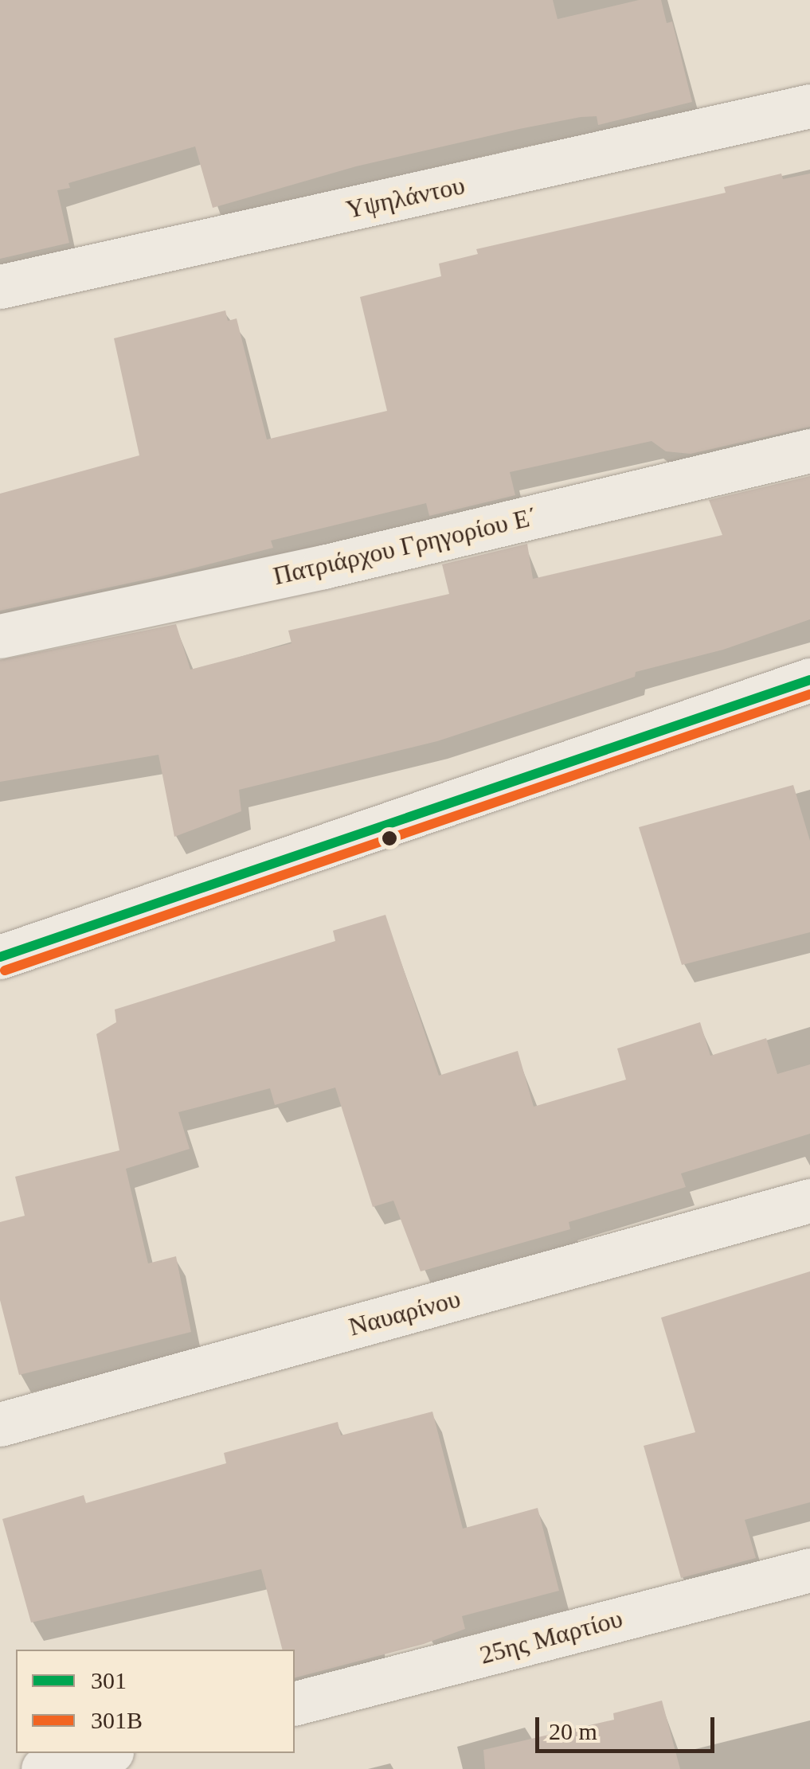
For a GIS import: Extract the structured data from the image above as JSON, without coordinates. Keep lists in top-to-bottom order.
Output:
{
  "streets": {
    "street": [
      "Υψηλάντου",
      "Πατριάρχου Γρηγορίου Ε΄",
      "Ναυαρίνου",
      "25ης Μαρτίου"
    ]
  },
  "lines": ["transit line 301", "transit line 301B"],
  "legend": ["301", "301B"],
  "scale_bar": "20 m"
}
